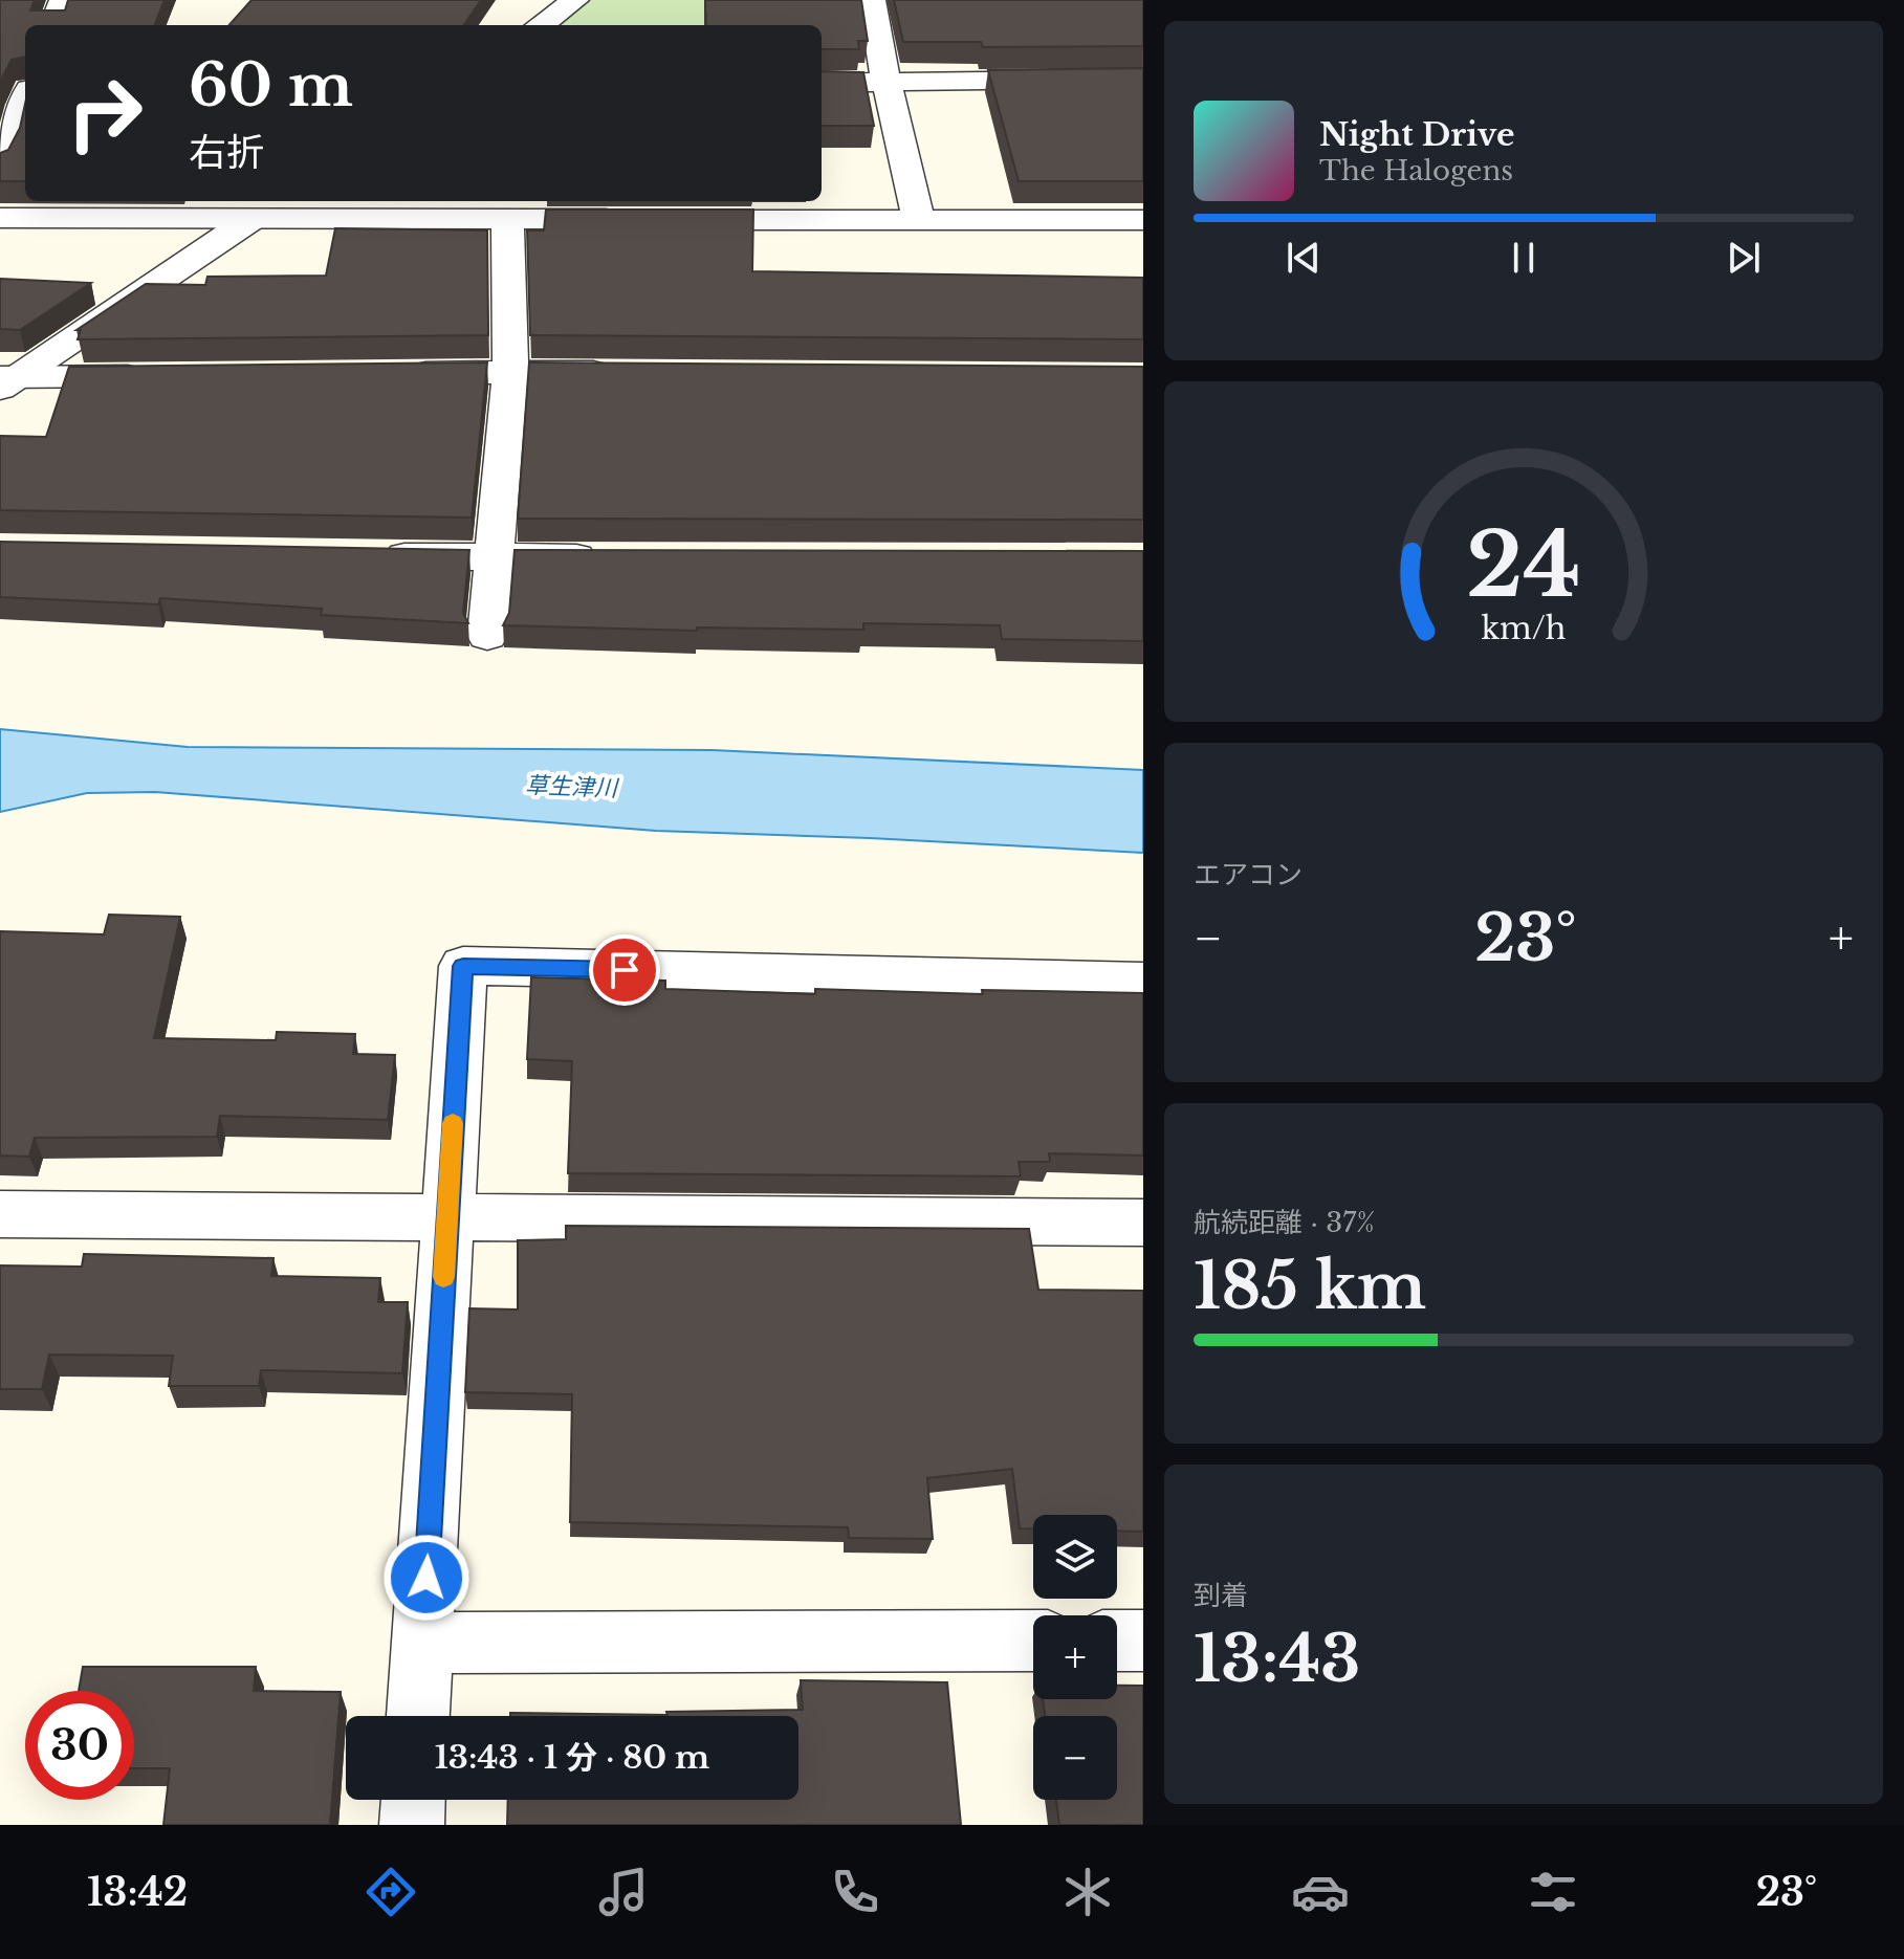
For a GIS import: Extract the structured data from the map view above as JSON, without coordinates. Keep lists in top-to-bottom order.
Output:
{
  "water": ["草生津川"],
  "page": {
    "turn": ["60 m", "右折"],
    "song": ["Night Drive", "The Halogens"],
    "tile": [
      "エアコン",
      ["航続距離 · 37%", "185 km"],
      ["到着", "13:43"]
    ],
    "heat": ["−", "23°", "+"],
    "map_buttons": ["+", "−"],
    "limit": "30",
    "trip": "13:43 · 1 分 · 80 m",
    "tabs": ["13:42", "23°"],
    "gauge": ["24", "km/h"]
  }
}
